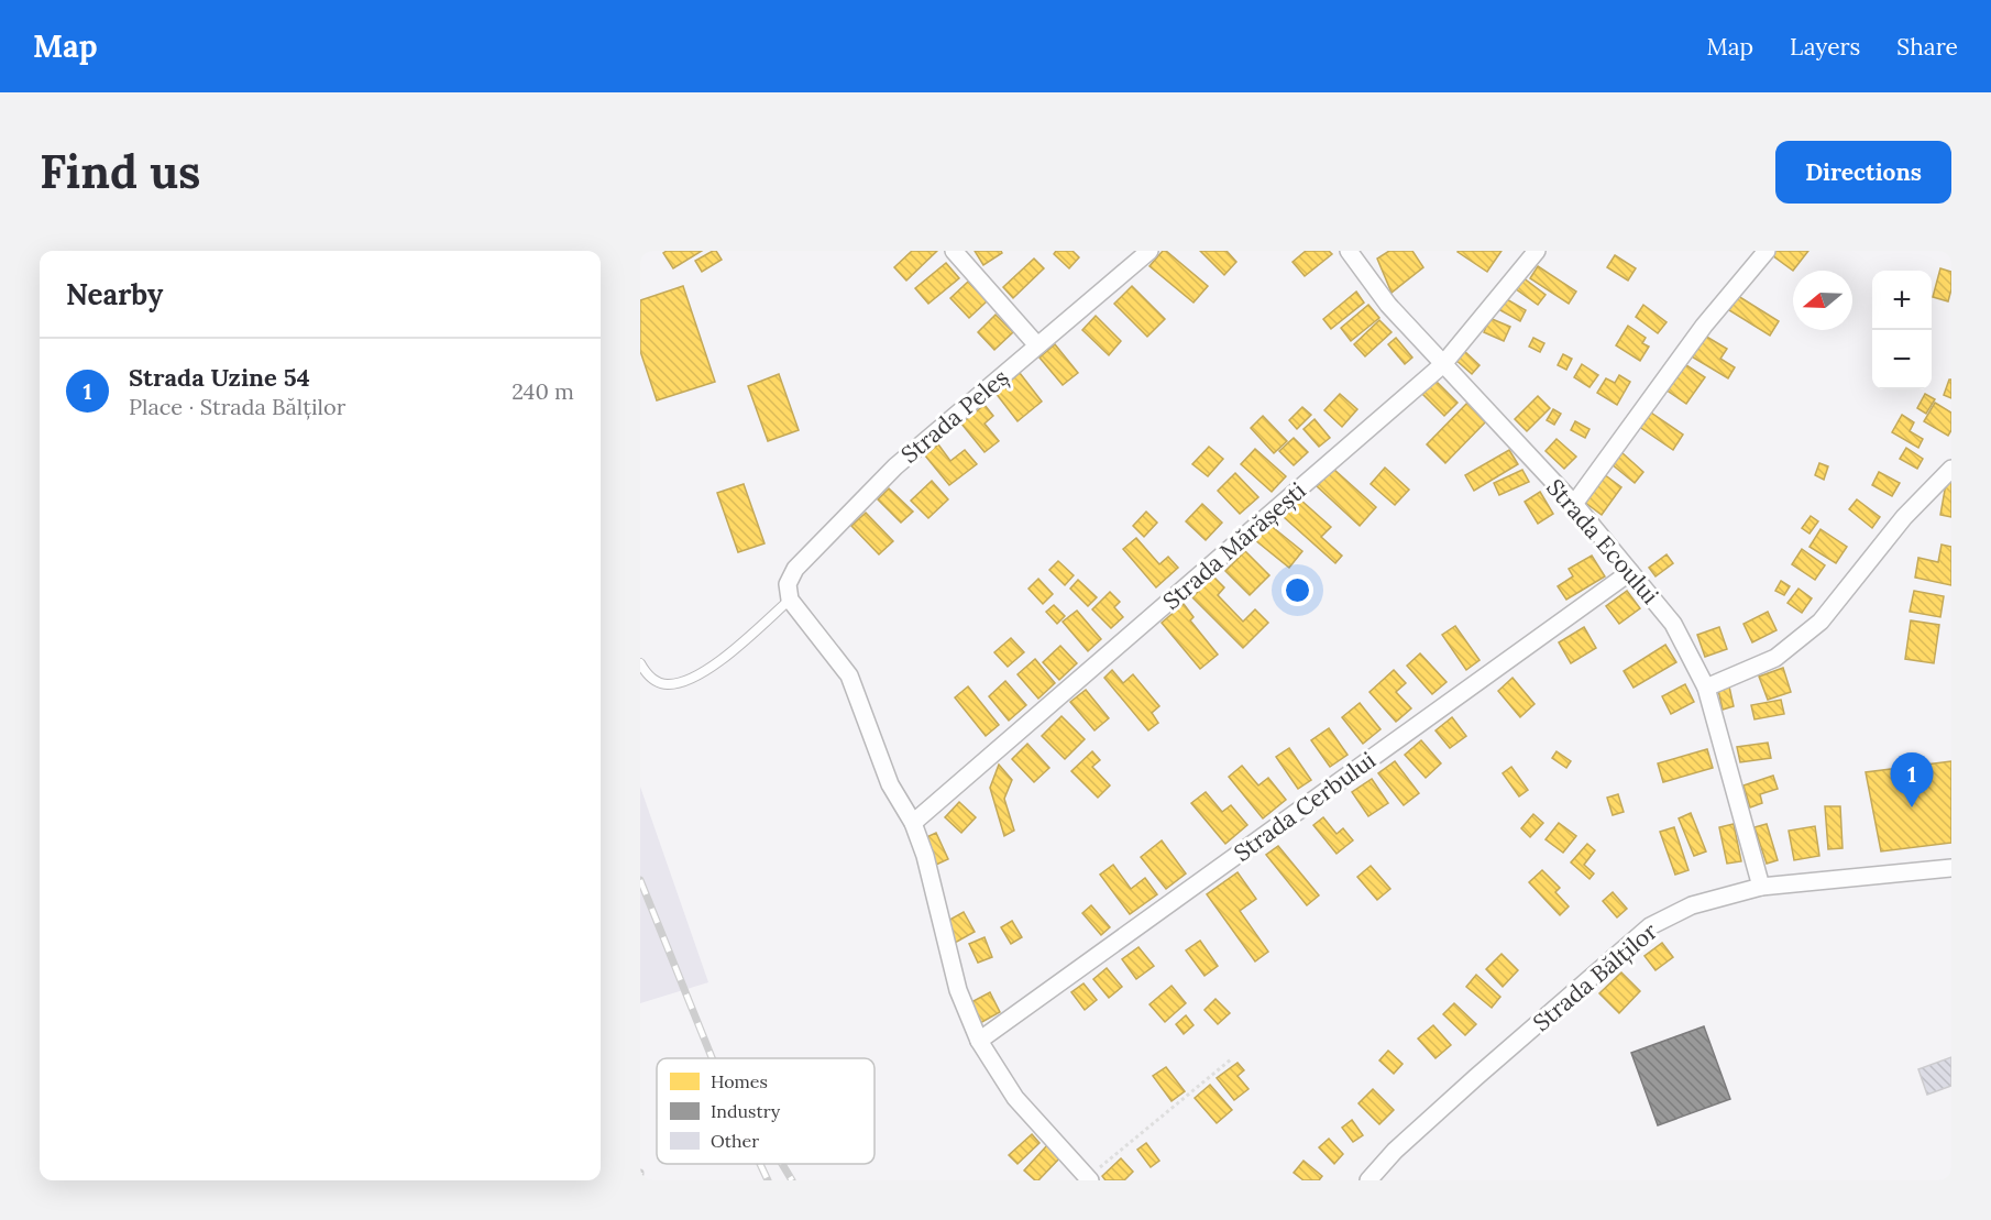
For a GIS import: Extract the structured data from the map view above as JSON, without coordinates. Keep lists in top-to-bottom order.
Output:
{
  "streets": {
    "street": [
      "Strada Peleș",
      "Strada Ecoului",
      "Strada Mărășești",
      "Strada Cerbului",
      "Strada Bălților"
    ]
  },
  "crossings": [
    ["Strada Ecoului", "Strada Mărășești"],
    ["Strada Ecoului", "Strada Cerbului"],
    ["Strada Ecoului", "Strada Bălților"]
  ],
  "legend": ["Homes", "Industry", "Other"],
  "north": "left",
  "page": {
    "header": "Map",
    "nav": ["Map", "Layers", "Share"],
    "buttons": "Directions",
    "title": "Find us",
    "heading": "Nearby",
    "map_buttons": ["+", "−"],
    "list": [
      {
        "mark": "1",
        "name": "Strada Uzine 54",
        "note": "Place · Strada Bălților",
        "value": "240 m"
      }
    ],
    "pins": "1"
  }
}
